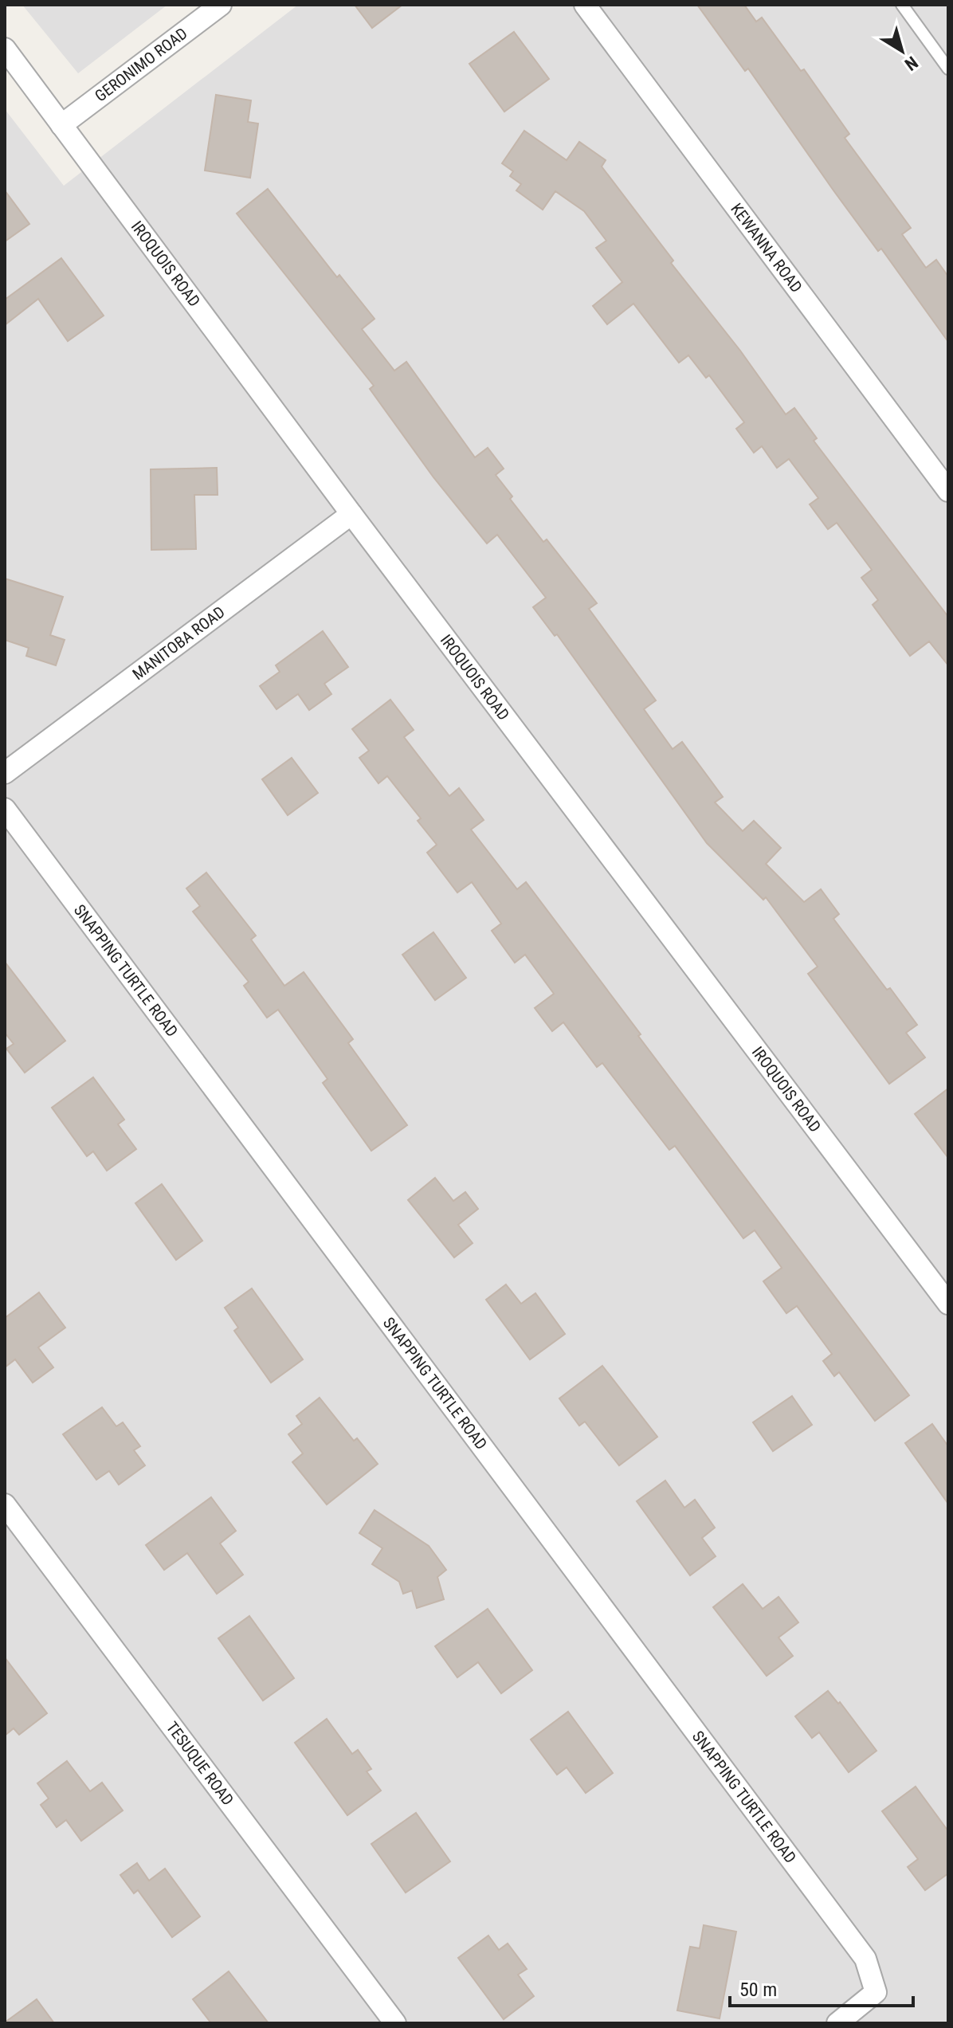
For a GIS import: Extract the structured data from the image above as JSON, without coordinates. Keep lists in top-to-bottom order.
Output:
{
  "streets": {
    "street": [
      "GERONIMO ROAD",
      "KEWANNA ROAD",
      "IROQUOIS ROAD",
      "MANITOBA ROAD",
      "SNAPPING TURTLE ROAD",
      "TESUQUE ROAD"
    ]
  },
  "crossings": [
    ["GERONIMO ROAD", "IROQUOIS ROAD"],
    ["IROQUOIS ROAD", "MANITOBA ROAD"]
  ],
  "scale_bar": "50 m",
  "north": "bottom right"
}
